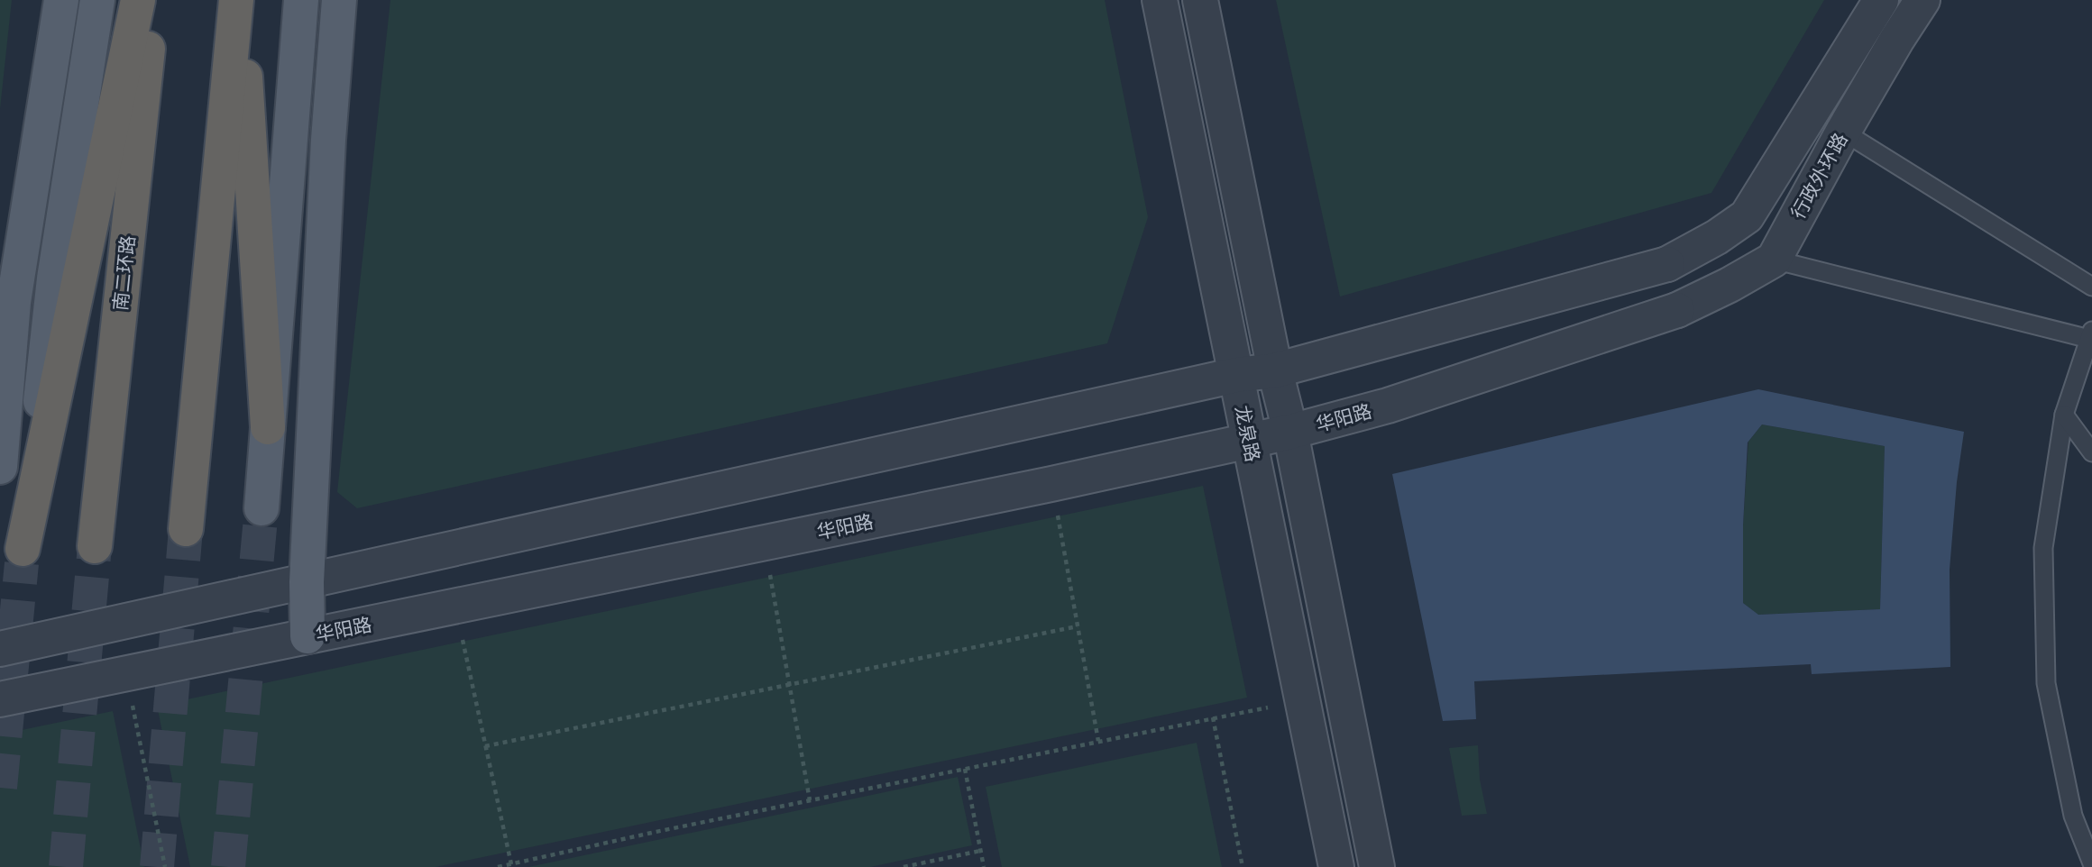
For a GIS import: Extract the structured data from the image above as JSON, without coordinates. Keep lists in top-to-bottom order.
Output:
{
  "streets": {
    "highway": ["南二环路"],
    "street": ["行政外环路", "华阳路", "龙泉路"]
  },
  "crossings": [
    ["行政外环路", "华阳路"],
    ["华阳路", "龙泉路"]
  ]
}
